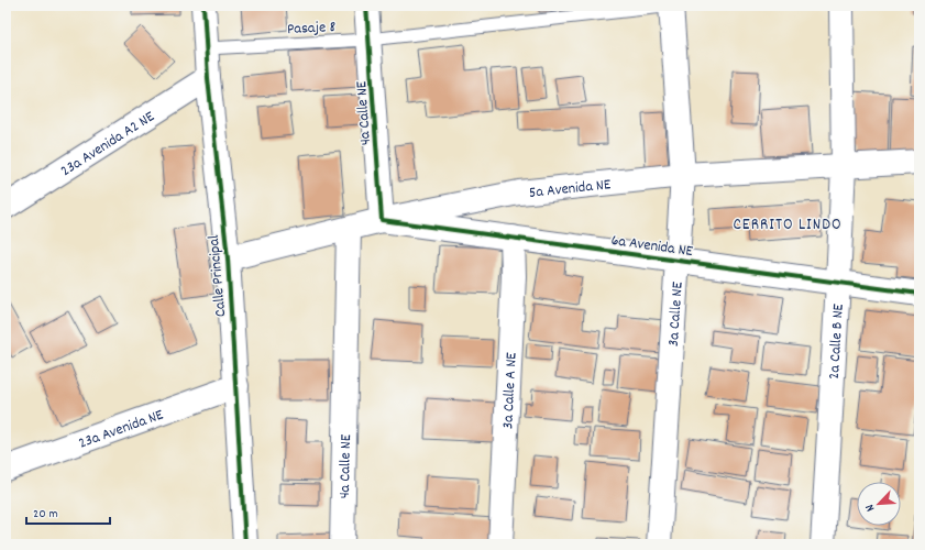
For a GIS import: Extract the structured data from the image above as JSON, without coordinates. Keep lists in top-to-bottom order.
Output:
{
  "streets": {
    "street": [
      "4a Calle NE",
      "23a Avenida A2 NE",
      "5a Avenida NE",
      "6a Avenida NE",
      "Calle Principal",
      "3a Calle NE",
      "2a Calle B NE",
      "3a Calle A NE",
      "23a Avenida NE"
    ],
    "lane": ["Pasaje 8"]
  },
  "crossings": [
    ["Pasaje 8", "4a Calle NE"],
    ["Pasaje 8", "Calle Principal"],
    ["Pasaje 8", "3a Calle NE"],
    ["4a Calle NE", "5a Avenida NE"],
    ["4a Calle NE", "6a Avenida NE"],
    ["23a Avenida A2 NE", "Calle Principal"],
    ["5a Avenida NE", "6a Avenida NE"],
    ["5a Avenida NE", "Calle Principal"],
    ["5a Avenida NE", "3a Calle NE"],
    ["5a Avenida NE", "2a Calle B NE"],
    ["6a Avenida NE", "3a Calle NE"],
    ["6a Avenida NE", "2a Calle B NE"],
    ["6a Avenida NE", "3a Calle A NE"],
    ["Calle Principal", "23a Avenida NE"]
  ],
  "districts": ["CERRITO LINDO"],
  "scale_bar": "20 m",
  "north": "bottom left"
}
